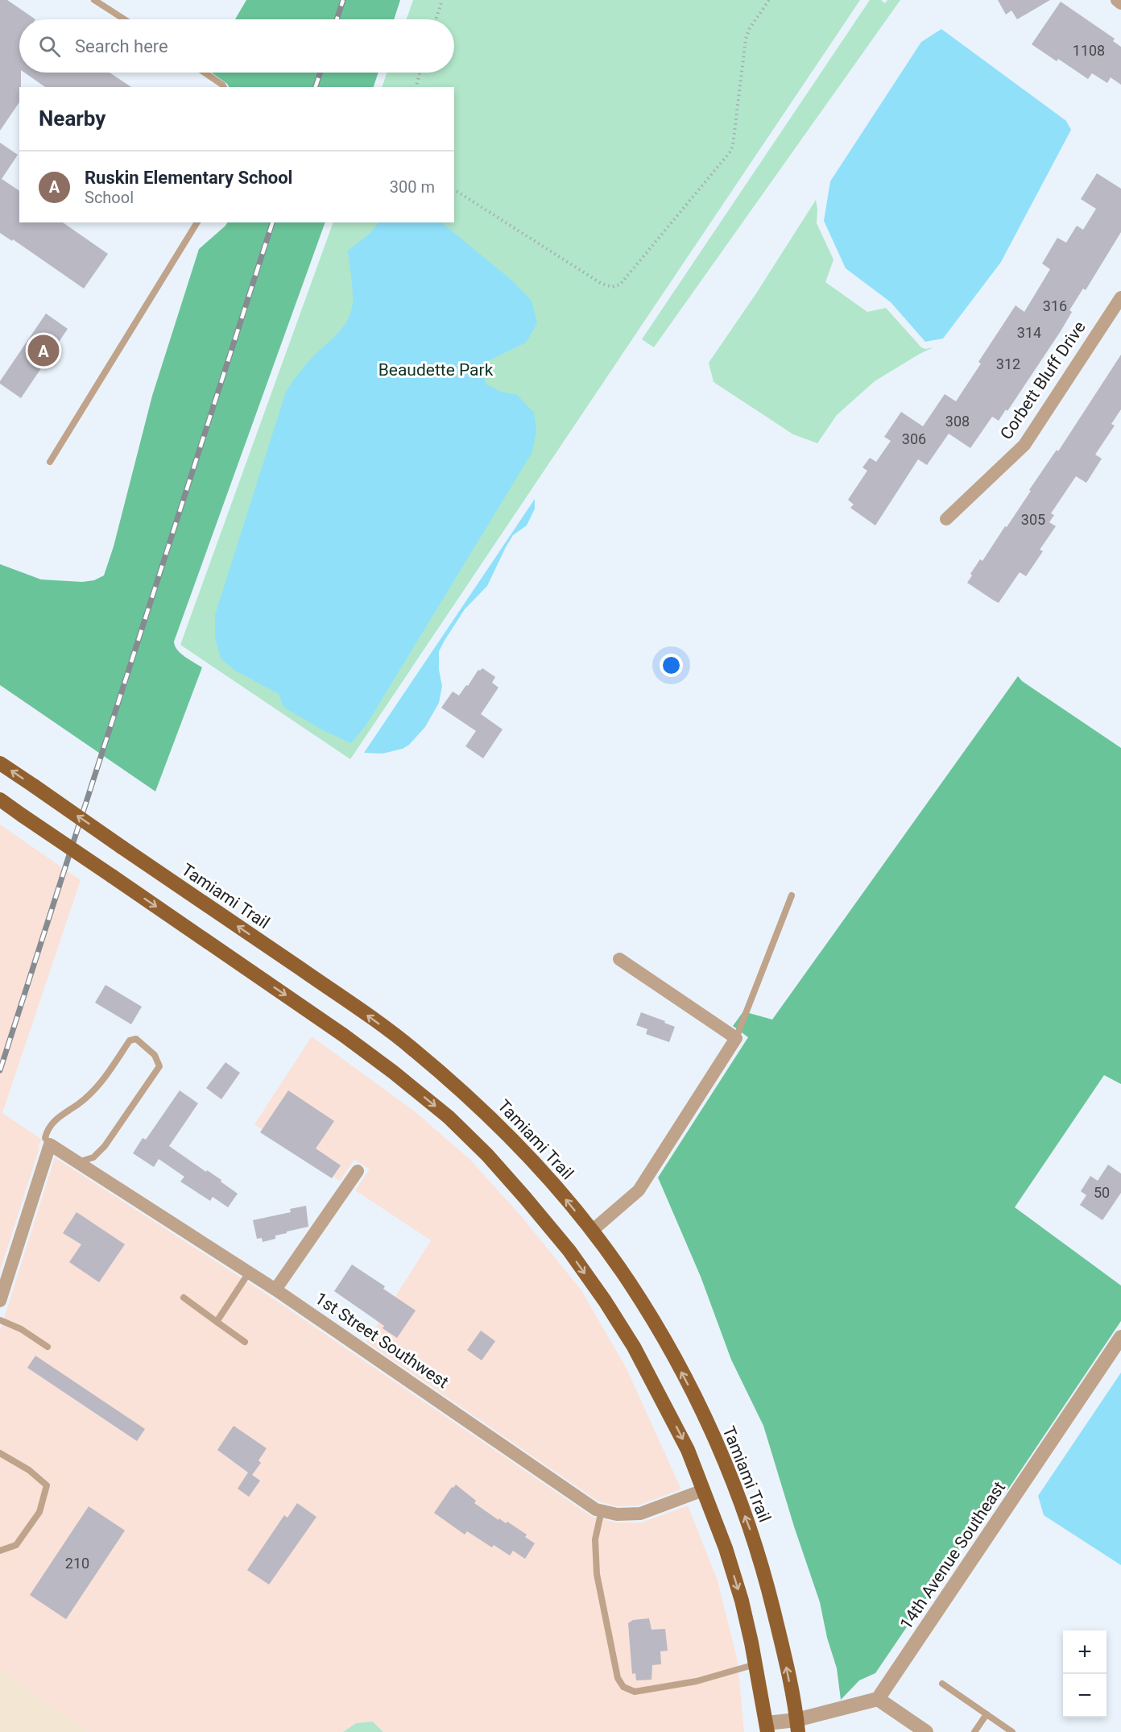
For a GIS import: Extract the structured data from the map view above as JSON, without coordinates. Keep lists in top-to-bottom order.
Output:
{
  "streets": {
    "main road": ["Tamiami Trail"],
    "street": ["Corbett Bluff Drive", "1st Street Southwest", "14th Avenue Southeast"]
  },
  "parks": ["Beaudette Park"],
  "house_numbers": [
    "1108",
    "316",
    "314",
    "312",
    "308",
    "306",
    "305",
    "50",
    "210"
  ],
  "page": {
    "search": "Search here",
    "heading": "Nearby",
    "list": [
      {
        "mark": "A",
        "name": "Ruskin Elementary School",
        "note": "School",
        "value": "300 m"
      }
    ],
    "pins": "A",
    "map_buttons": ["+", "−"]
  }
}
